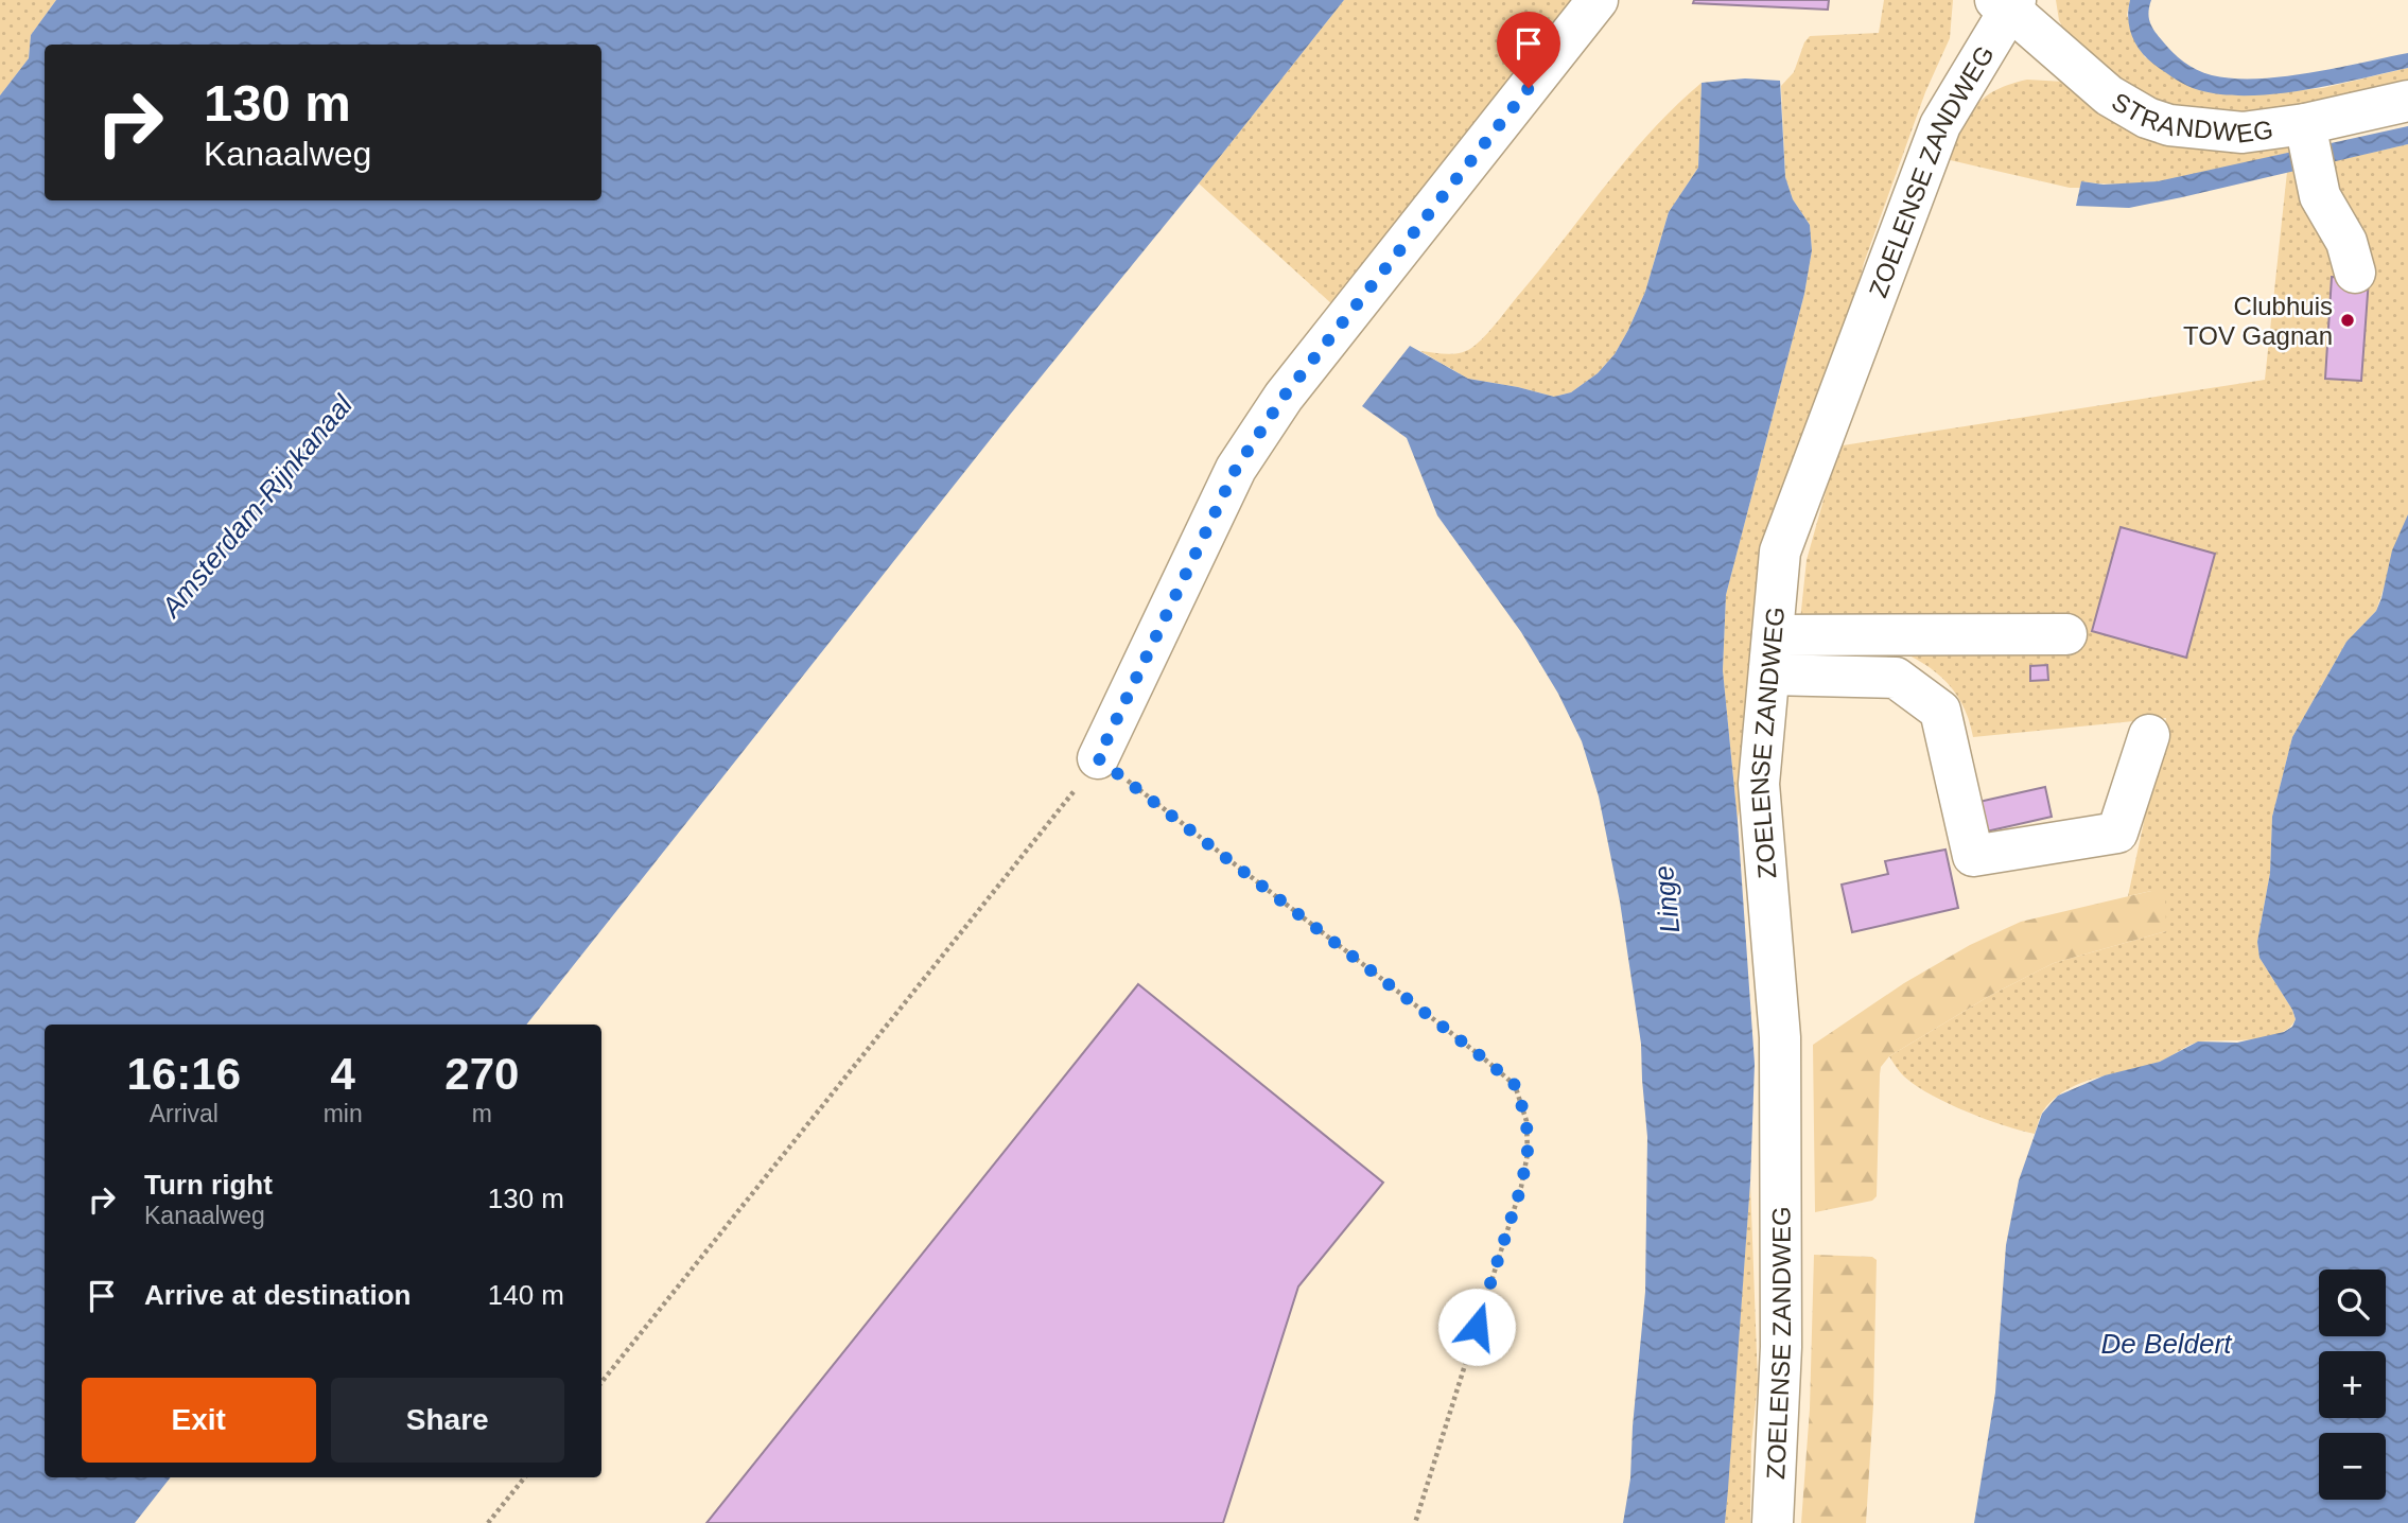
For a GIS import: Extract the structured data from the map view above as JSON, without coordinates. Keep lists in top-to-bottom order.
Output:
{
  "streets": {
    "street": ["STRANDWEG", "ZOELENSE ZANDWEG"]
  },
  "crossings": [
    ["STRANDWEG", "ZOELENSE ZANDWEG"]
  ],
  "water": ["Amsterdam-Rijnkanaal", "Linge", "De Beldert"],
  "places": ["Clubhuis TOV Gagnan"],
  "page": {
    "turn": ["130 m", "Kanaalweg"],
    "eta": [
      "16:16",
      "Arrival",
      "4",
      "min",
      "270",
      "m"
    ],
    "list": [
      {
        "name": "Turn right",
        "note": "Kanaalweg",
        "value": "130 m"
      },
      {
        "name": "Arrive at destination",
        "value": "140 m"
      }
    ],
    "map_buttons": ["+", "−"],
    "buttons": ["Exit", "Share"]
  }
}
